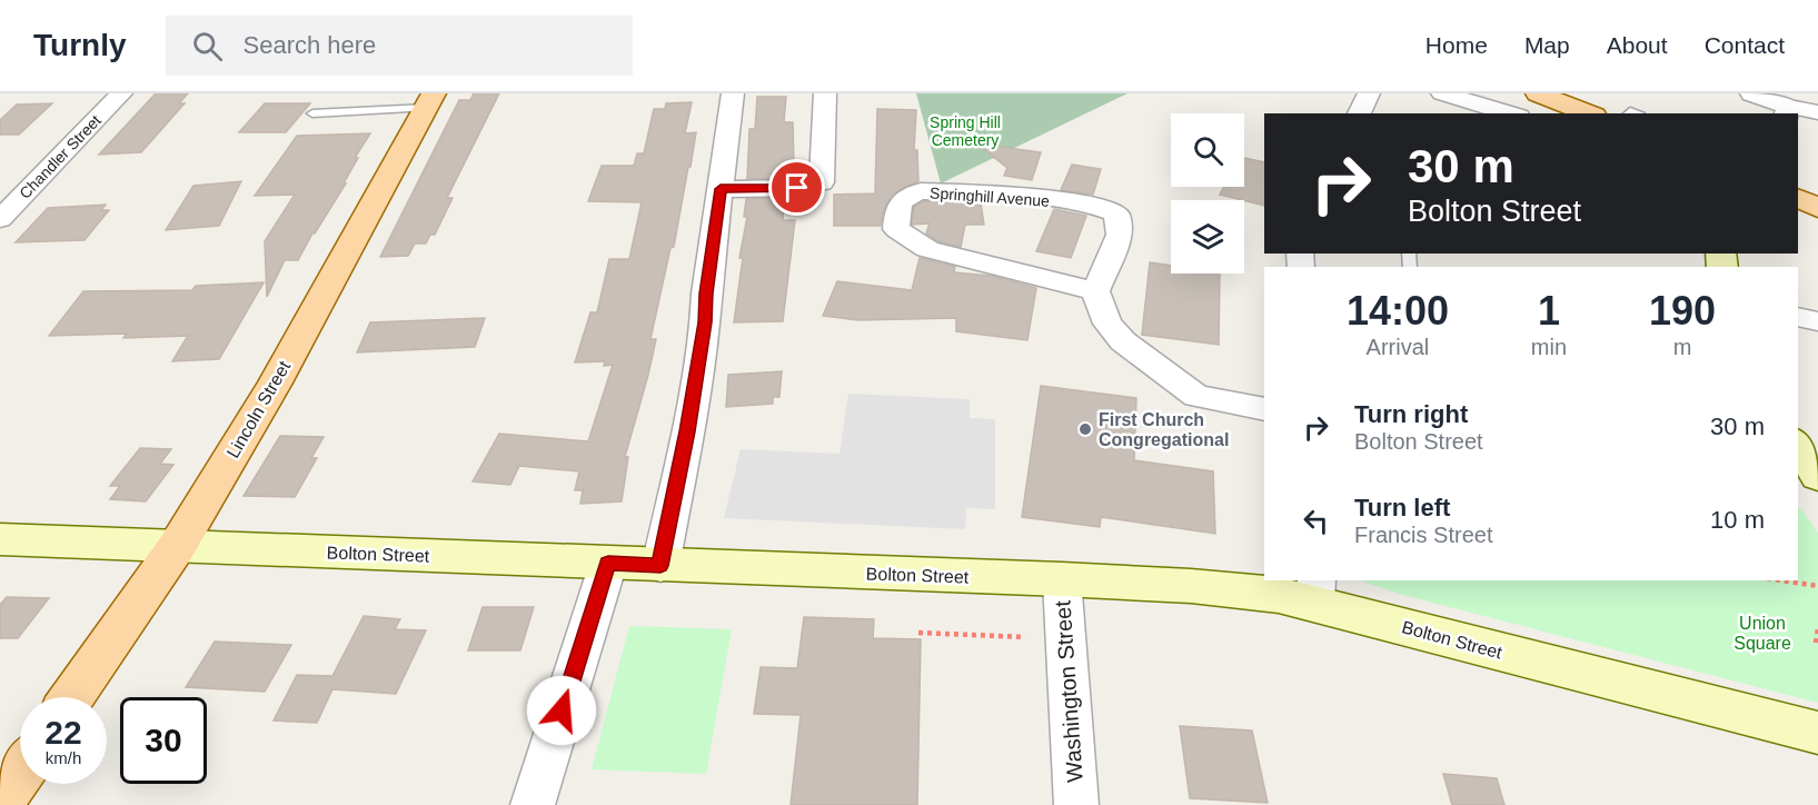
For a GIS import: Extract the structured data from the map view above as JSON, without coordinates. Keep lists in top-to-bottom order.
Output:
{
  "streets": {
    "main road": ["Lincoln Street", "Bolton Street"],
    "street": ["Chandler Street", "Springhill Avenue", "Washington Street"]
  },
  "crossings": [
    ["Lincoln Street", "Bolton Street"],
    ["Bolton Street", "Washington Street"]
  ],
  "parks": ["Spring Hill Cemetery", "Union Square"],
  "places": ["First Church Congregational"],
  "page": {
    "header": "Turnly",
    "search": "Search here",
    "nav": [
      "Home",
      "Map",
      "About",
      "Contact"
    ],
    "turn": ["30 m", "Bolton Street"],
    "eta": [
      "14:00",
      "Arrival",
      "1",
      "min",
      "190",
      "m"
    ],
    "list": [
      {
        "name": "Turn right",
        "note": "Bolton Street",
        "value": "30 m"
      },
      {
        "name": "Turn left",
        "note": "Francis Street",
        "value": "10 m"
      }
    ],
    "speed": "22 km/h",
    "limit": "30"
  }
}
